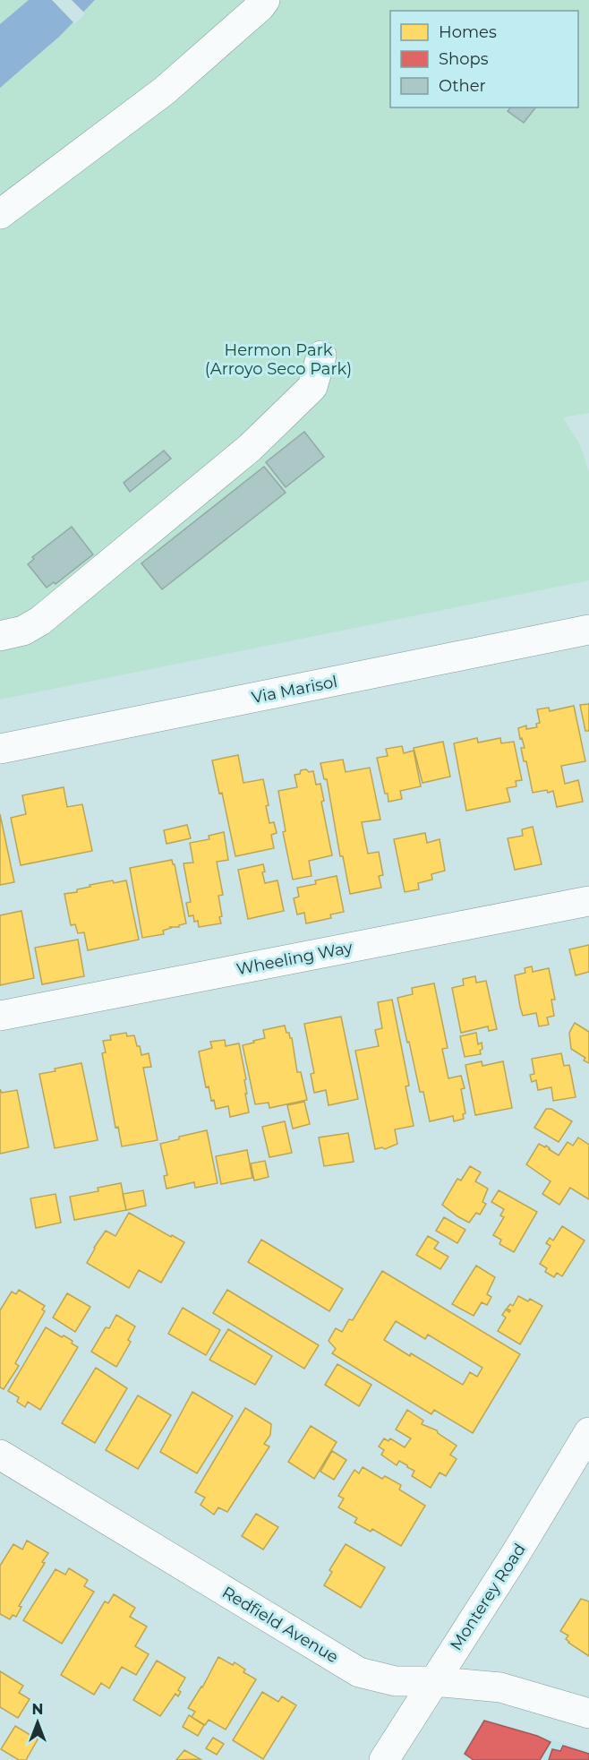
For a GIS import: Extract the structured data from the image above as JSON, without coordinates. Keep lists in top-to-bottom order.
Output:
{
  "streets": {
    "street": [
      "Via Marisol",
      "Wheeling Way",
      "Monterey Road",
      "Redfield Avenue"
    ]
  },
  "crossings": [
    ["Monterey Road", "Redfield Avenue"]
  ],
  "parks": ["Hermon Park (Arroyo Seco Park)"],
  "legend": ["Homes", "Shops", "Other"],
  "north": "top"
}
